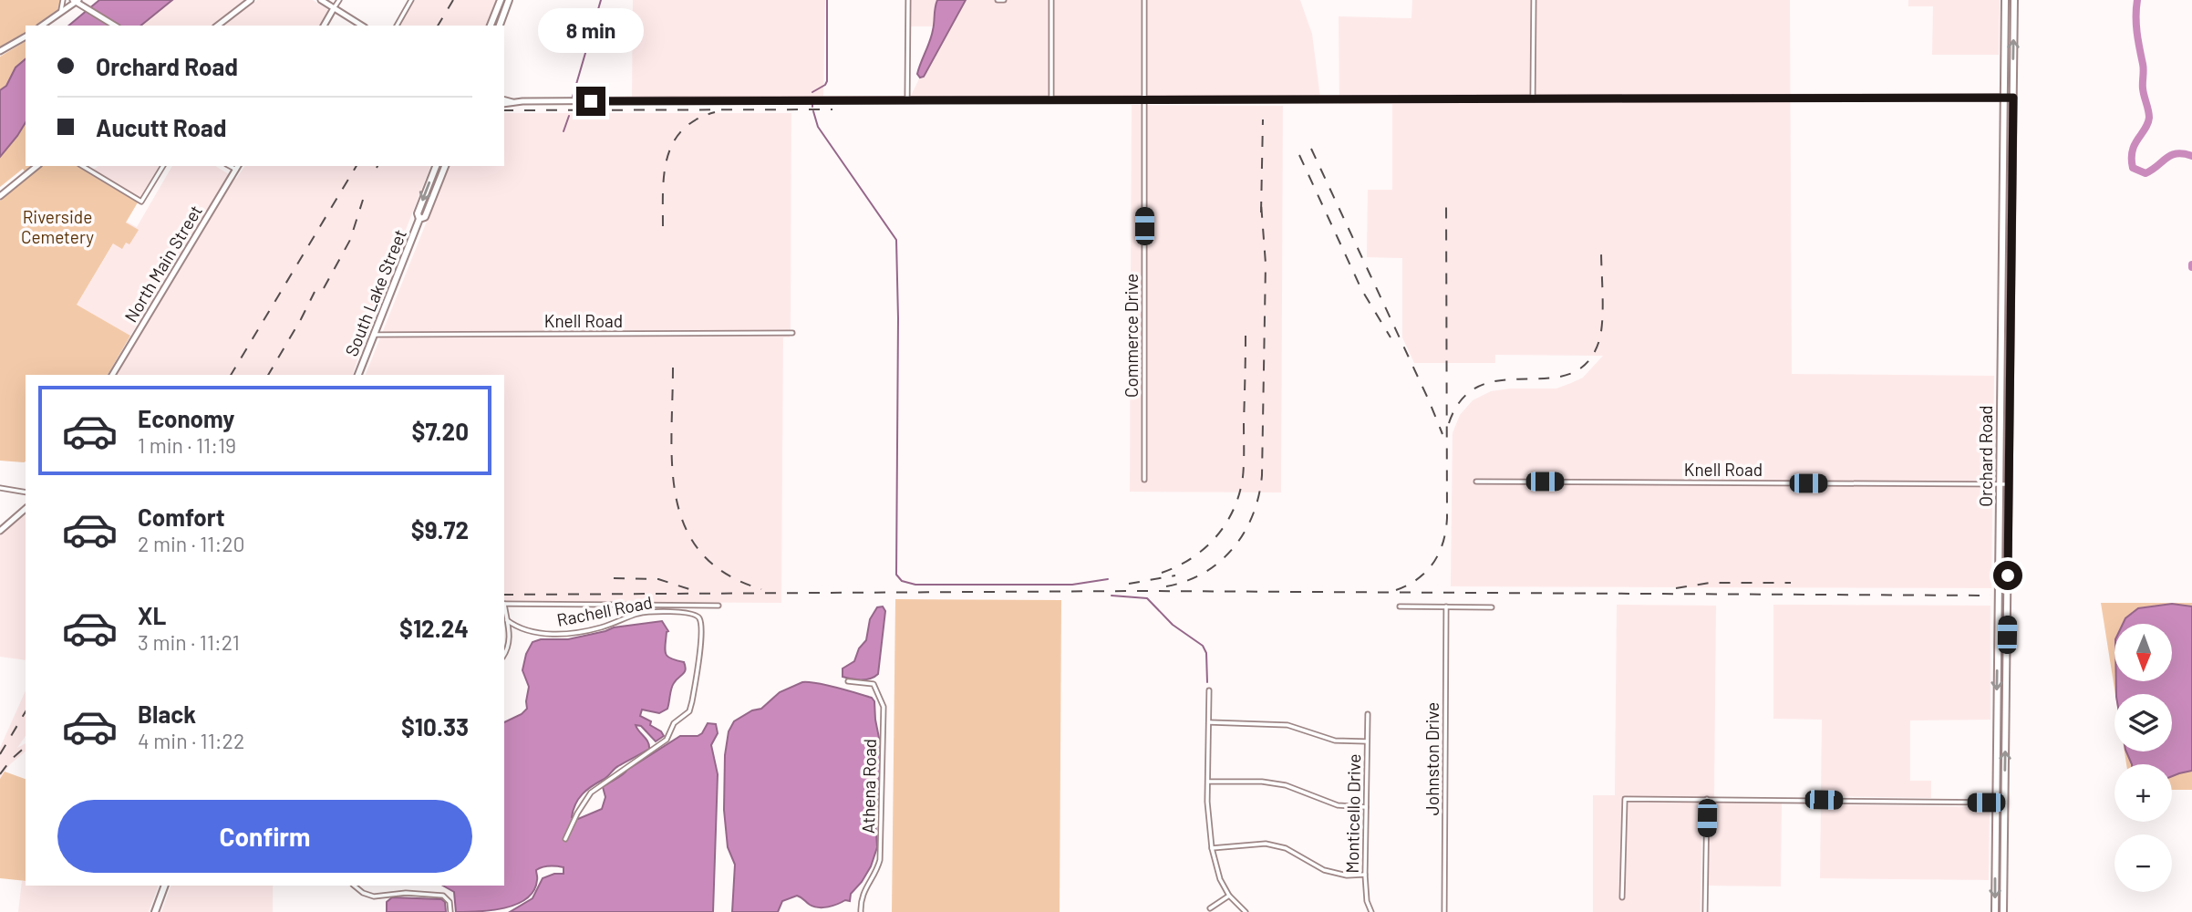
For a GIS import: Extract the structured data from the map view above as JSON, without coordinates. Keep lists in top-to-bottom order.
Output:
{
  "streets": {
    "main road": ["South Lake Street", "Orchard Road"],
    "street": [
      "North Main Street",
      "Knell Road",
      "Commerce Drive",
      "Rachell Road",
      "Johnston Drive",
      "Athena Road",
      "Monticello Drive"
    ]
  },
  "crossings": [
    ["South Lake Street", "Knell Road"],
    ["Knell Road", "Orchard Road"]
  ],
  "parks": ["Riverside Cemetery"],
  "north": "bottom",
  "page": {
    "bubble": "8 min",
    "banner": ["Orchard Road", "Aucutt Road"],
    "list": [
      {
        "name": "Economy",
        "note": "1 min · 11:19",
        "value": "$7.20"
      },
      {
        "name": "Comfort",
        "note": "2 min · 11:20",
        "value": "$9.72"
      },
      {
        "name": "XL",
        "note": "3 min · 11:21",
        "value": "$12.24"
      },
      {
        "name": "Black",
        "note": "4 min · 11:22",
        "value": "$10.33"
      }
    ],
    "map_buttons": ["+", "−"],
    "buttons": "Confirm"
  }
}
